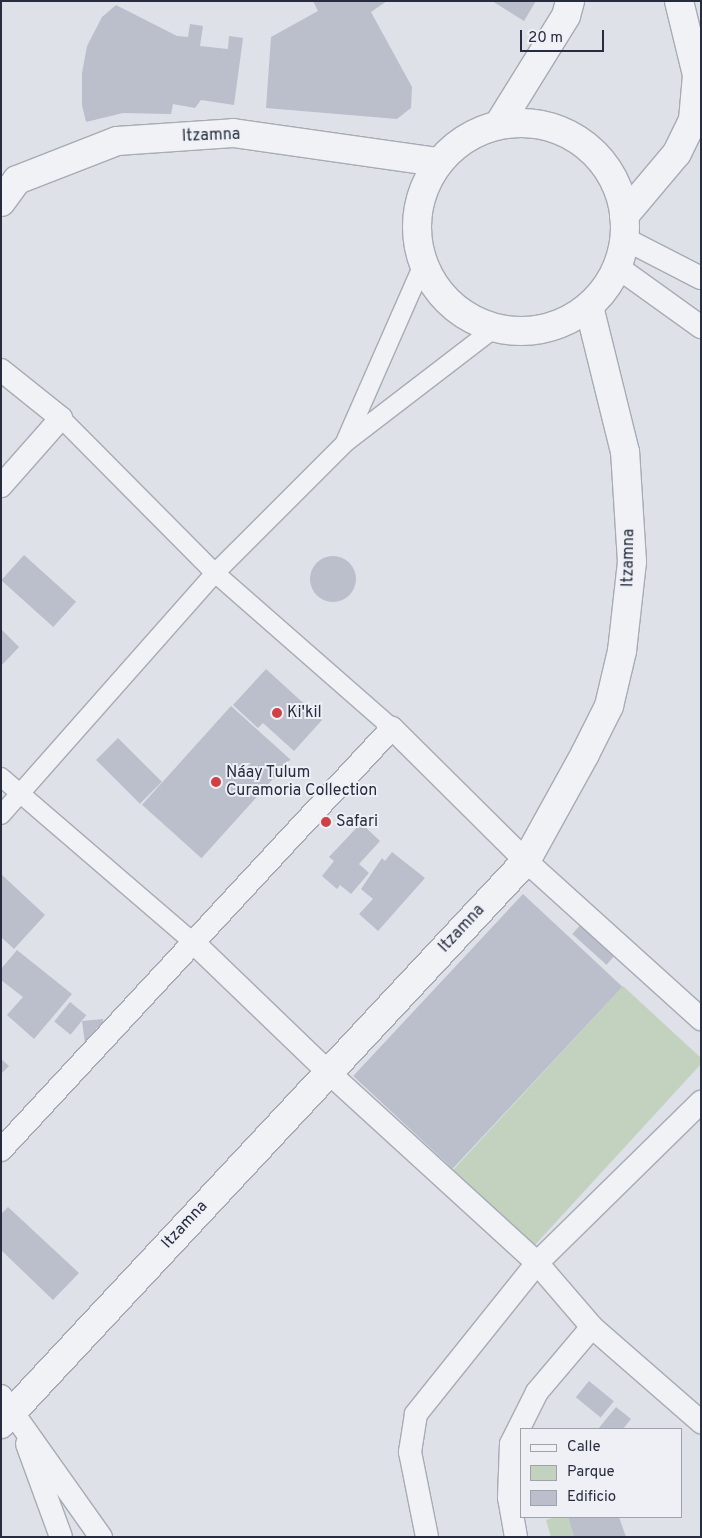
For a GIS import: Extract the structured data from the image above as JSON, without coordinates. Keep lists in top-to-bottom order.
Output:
{
  "streets": {
    "street": ["Itzamna"]
  },
  "places": ["Ki'kil", "Náay Tulum Curamoria Collection", "Safari"],
  "legend": ["Calle", "Parque", "Edificio"],
  "scale_bar": "20 m"
}
